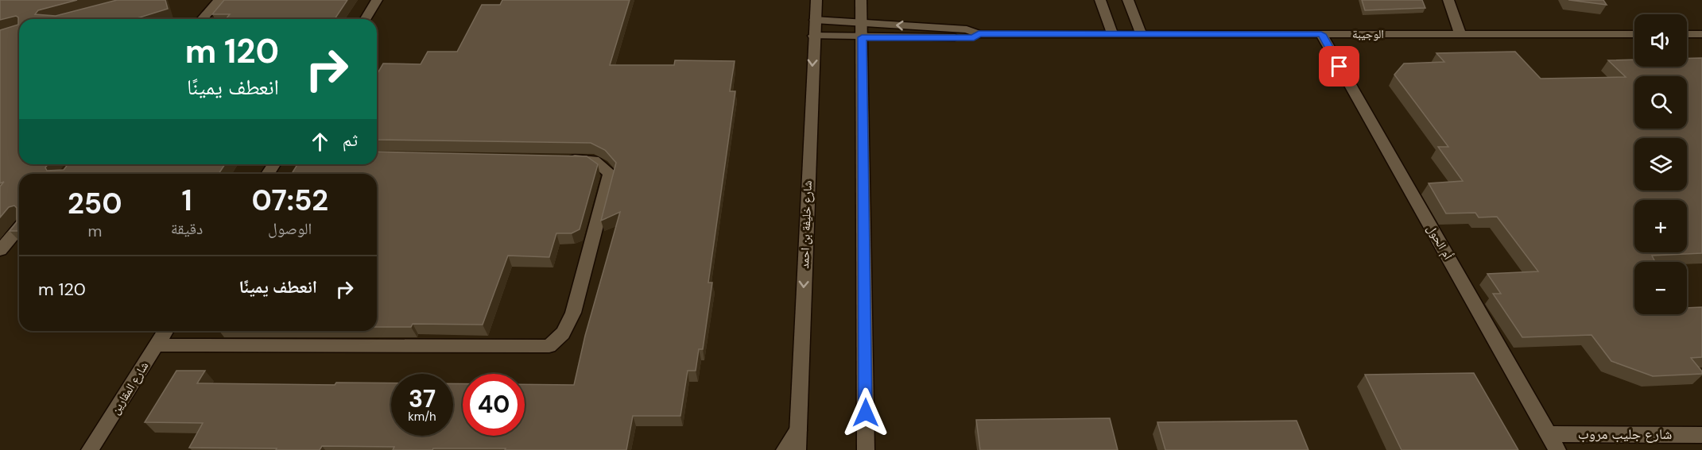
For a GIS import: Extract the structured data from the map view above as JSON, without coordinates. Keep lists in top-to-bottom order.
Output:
{
  "streets": {
    "street": [
      "الوجيبة",
      "شارع خليفة بن احمد",
      "أم الحول",
      "شارع المقارين",
      "شارع جليب مروب"
    ]
  },
  "crossings": [
    ["الوجيبة", "أم الحول"],
    ["أم الحول", "شارع جليب مروب"]
  ],
  "page": {
    "map_buttons": ["+", "−"],
    "turn": ["120 m", "انعطف يمينًا"],
    "then": "ثم",
    "eta": [
      "07:52",
      "الوصول",
      "1",
      "دقيقة",
      "250",
      "m"
    ],
    "list": [
      {
        "name": "انعطف يمينًا",
        "value": "120 m"
      }
    ],
    "speed": "37 km/h",
    "limit": "40"
  }
}
